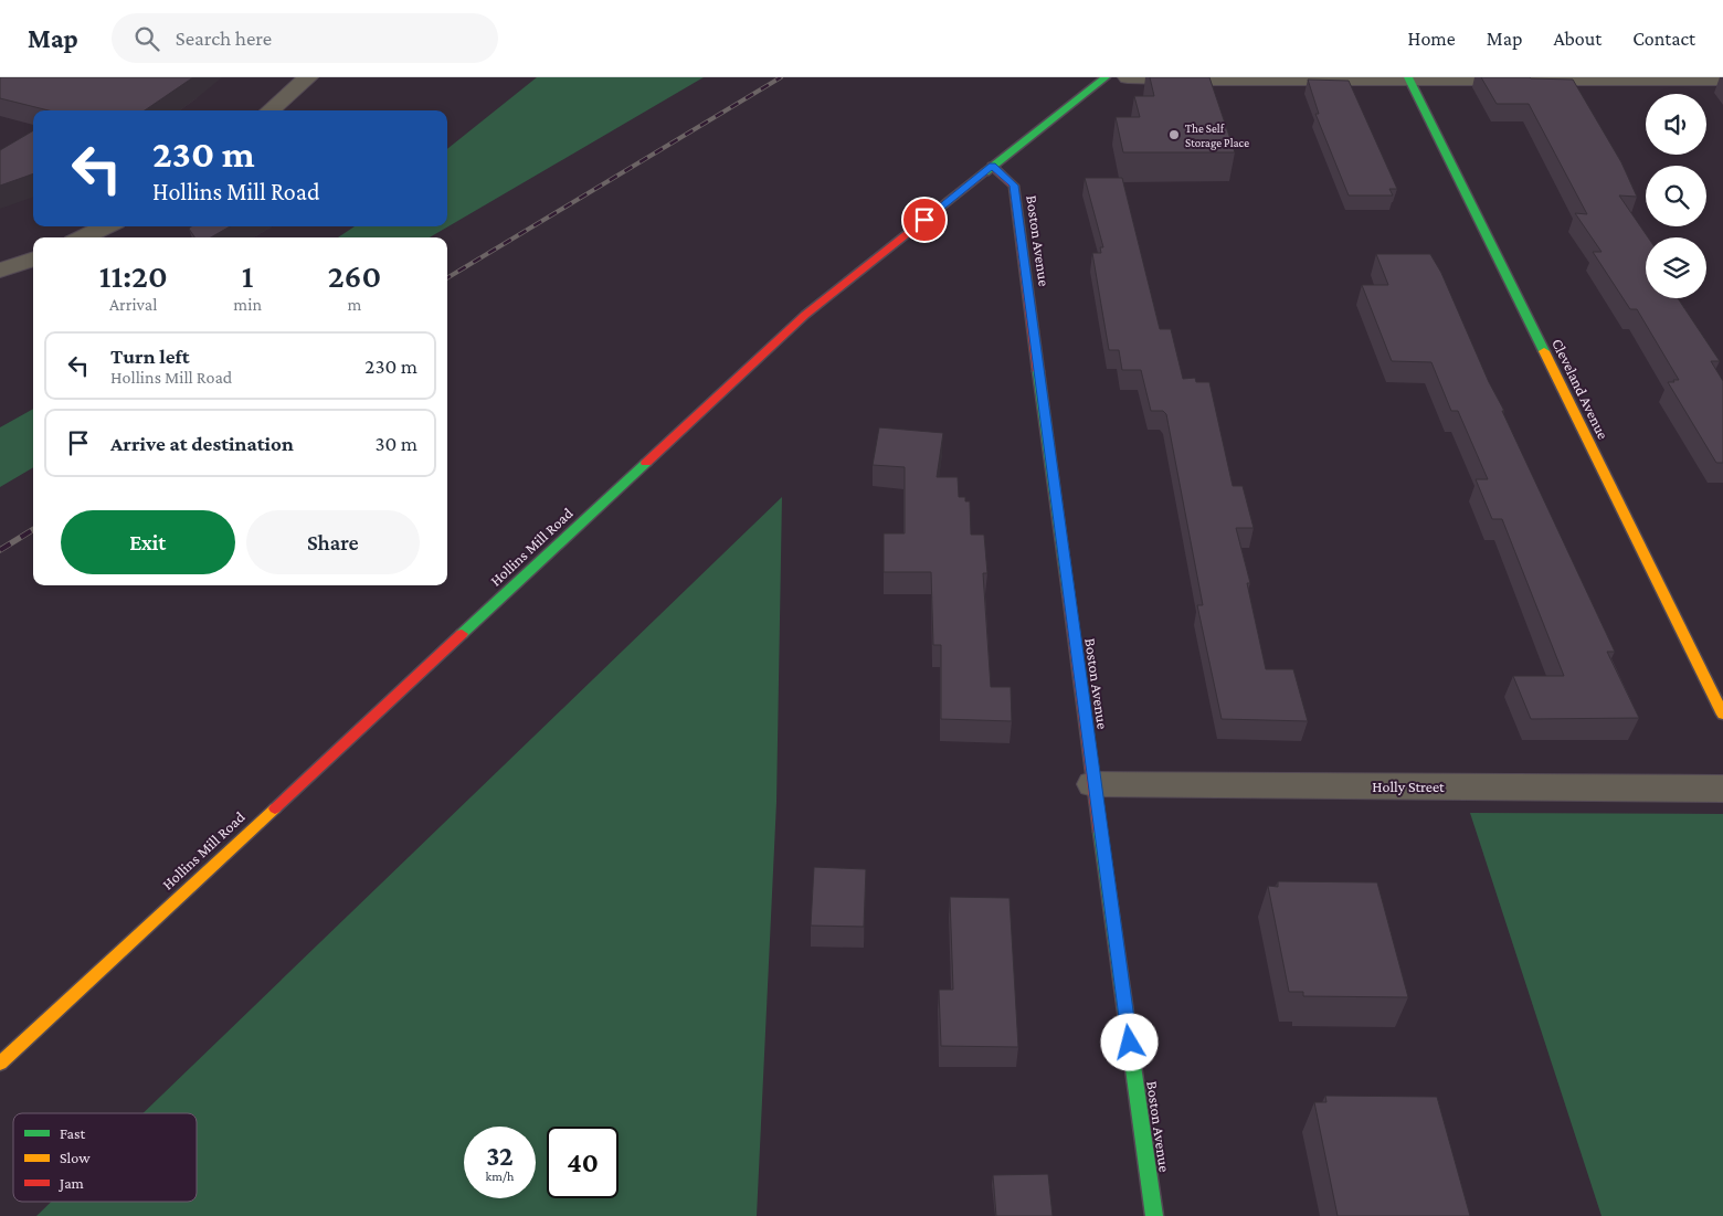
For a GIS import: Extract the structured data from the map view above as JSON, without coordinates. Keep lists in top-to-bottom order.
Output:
{
  "streets": {
    "street": [
      "Boston Avenue",
      "Cleveland Avenue",
      "Hollins Mill Road",
      "Holly Street"
    ]
  },
  "crossings": [
    ["Boston Avenue", "Hollins Mill Road"],
    ["Boston Avenue", "Holly Street"]
  ],
  "places": ["The Self Storage Place"],
  "legend": ["Fast", "Slow", "Jam"],
  "page": {
    "header": "Map",
    "search": "Search here",
    "nav": [
      "Home",
      "Map",
      "About",
      "Contact"
    ],
    "turn": ["230 m", "Hollins Mill Road"],
    "eta": [
      "11:20",
      "Arrival",
      "1",
      "min",
      "260",
      "m"
    ],
    "list": [
      {
        "name": "Turn left",
        "note": "Hollins Mill Road",
        "value": "230 m"
      },
      {
        "name": "Arrive at destination",
        "value": "30 m"
      }
    ],
    "buttons": ["Exit", "Share"],
    "speed": "32 km/h",
    "limit": "40"
  }
}
